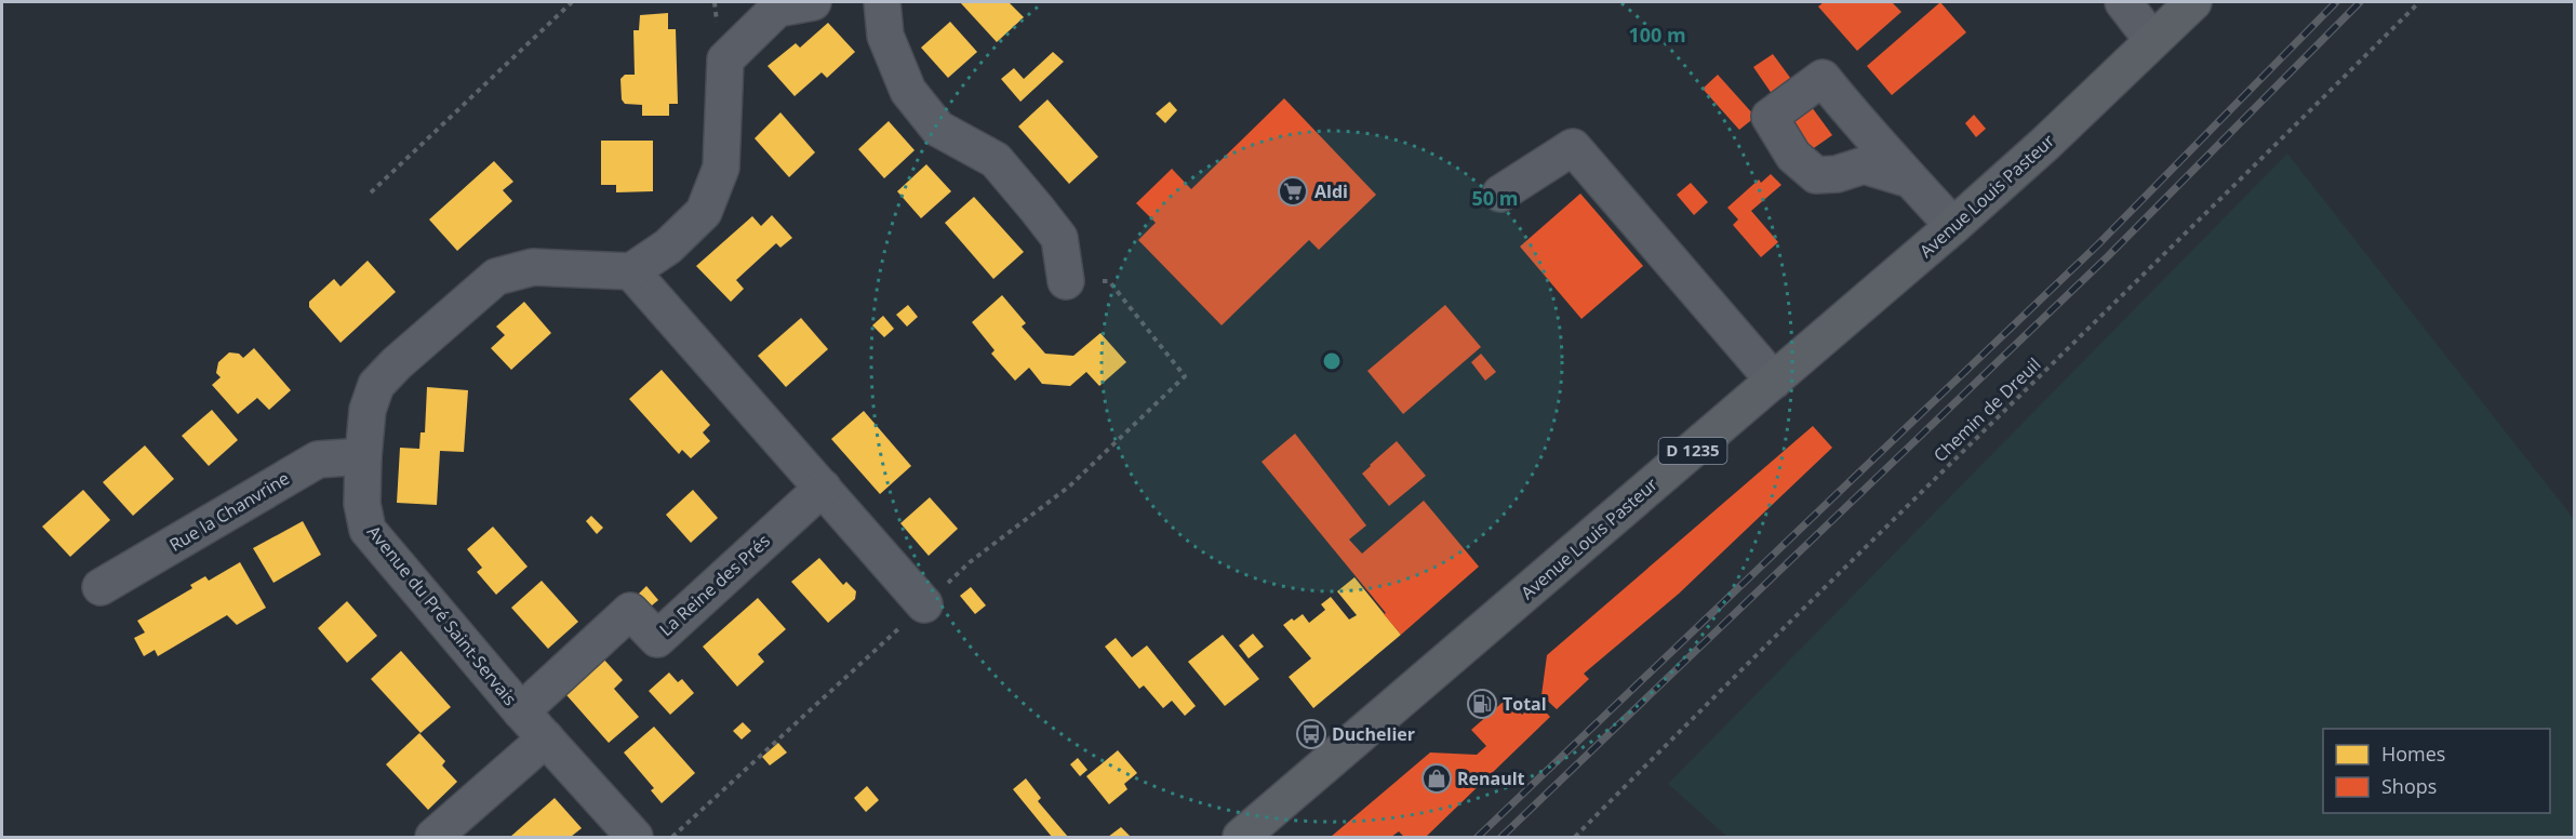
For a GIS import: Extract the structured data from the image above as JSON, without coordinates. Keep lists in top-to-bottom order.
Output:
{
  "streets": {
    "main road": ["Avenue Louis Pasteur", "D 1235"],
    "street": ["Rue la Chanvrine", "La Reine des Prés", "Avenue du Pré Saint-Servais"],
    "path": ["Chemin de Dreuil"]
  },
  "crossings": [
    ["Avenue Louis Pasteur", "D 1235"],
    ["Rue la Chanvrine", "Avenue du Pré Saint-Servais"],
    ["La Reine des Prés", "Avenue du Pré Saint-Servais"]
  ],
  "places": {
    "supermarket": ["Aldi"],
    "fuel station": ["Total"],
    "bus stop": ["Duchelier"],
    "shop": ["Renault"]
  },
  "legend": ["Homes", "Shops"],
  "rings": ["100 m", "50 m"]
}
